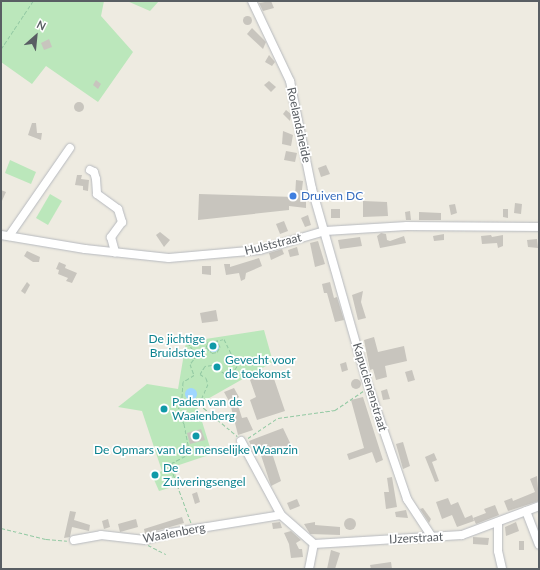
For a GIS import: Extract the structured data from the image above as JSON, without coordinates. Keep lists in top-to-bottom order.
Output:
{
  "streets": {
    "street": [
      "Roelandsheide",
      "Hulststraat",
      "Kapucienenstraat",
      "Waaienberg",
      "IJzerstraat"
    ]
  },
  "crossings": [
    ["Roelandsheide", "Hulststraat"],
    ["Roelandsheide", "Kapucienenstraat"],
    ["Hulststraat", "Kapucienenstraat"],
    ["Kapucienenstraat", "IJzerstraat"]
  ],
  "places": [
    "Druiven DC",
    "De jichtige Bruidstoet",
    "Gevecht voor de toekomst",
    "Paden van de Waaienberg",
    "De Opmars van de menselijke Waanzin",
    "De Zuiveringsengel"
  ],
  "north": "top right"
}
